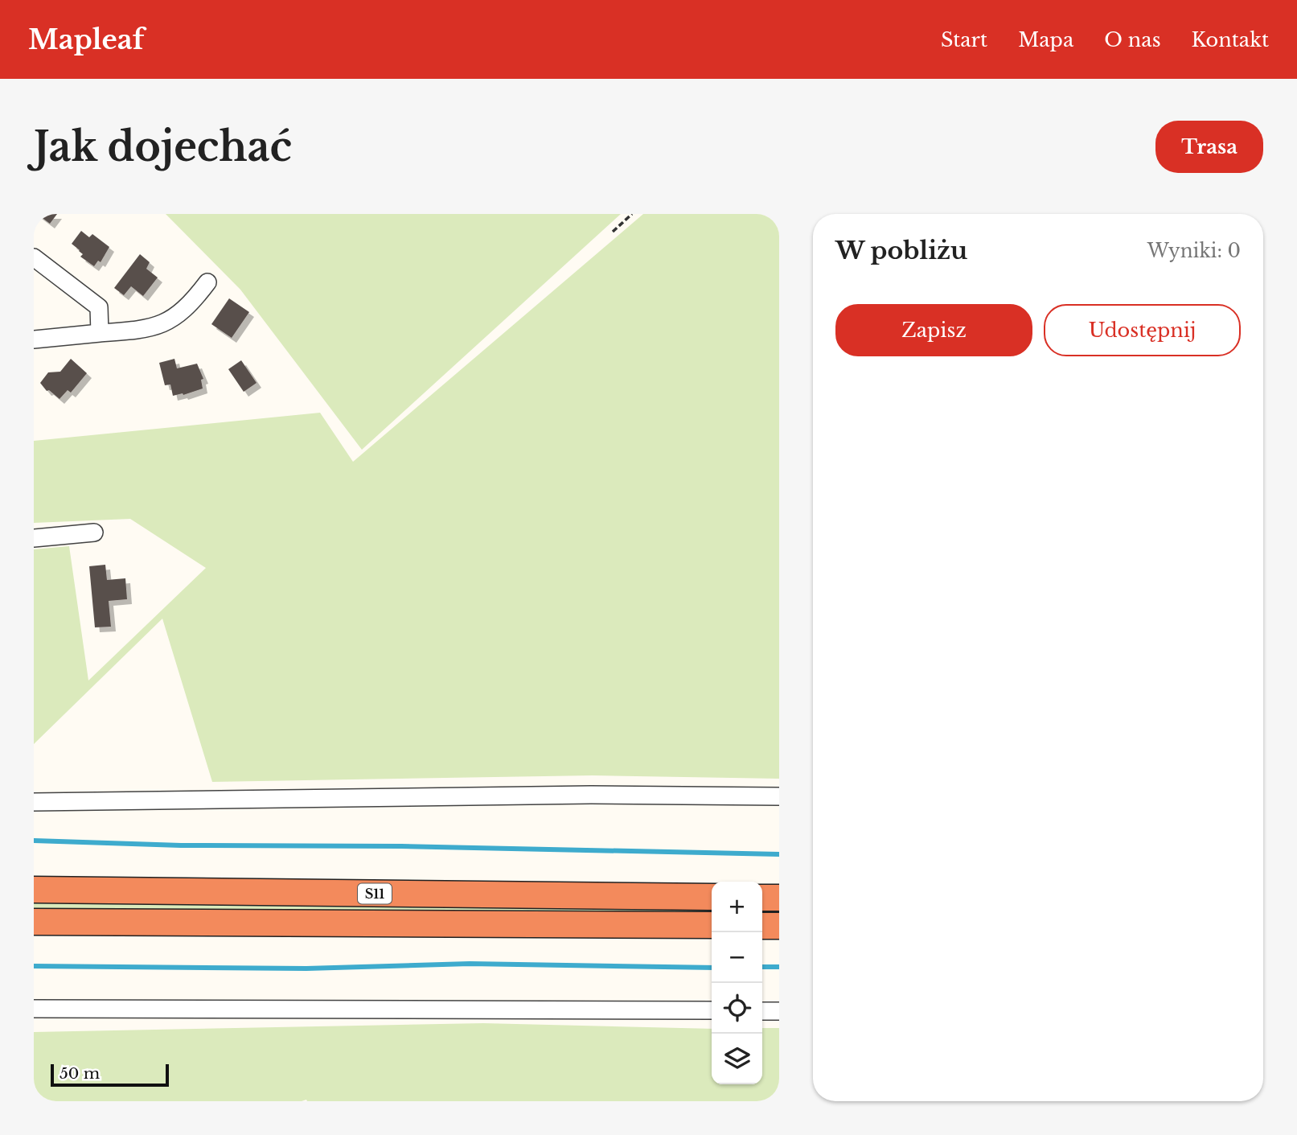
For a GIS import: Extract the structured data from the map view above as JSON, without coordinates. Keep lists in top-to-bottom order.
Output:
{
  "streets": {
    "highway": ["S11"]
  },
  "scale_bar": "50 m",
  "page": {
    "header": "Mapleaf",
    "nav": [
      "Start",
      "Mapa",
      "O nas",
      "Kontakt"
    ],
    "buttons": [
      "Trasa",
      ["Zapisz", "Udostępnij"]
    ],
    "title": "Jak dojechać",
    "heading": ["W pobliżu", "Wyniki: 0"],
    "map_buttons": ["+", "−"],
    "scale": "50 m"
  }
}
